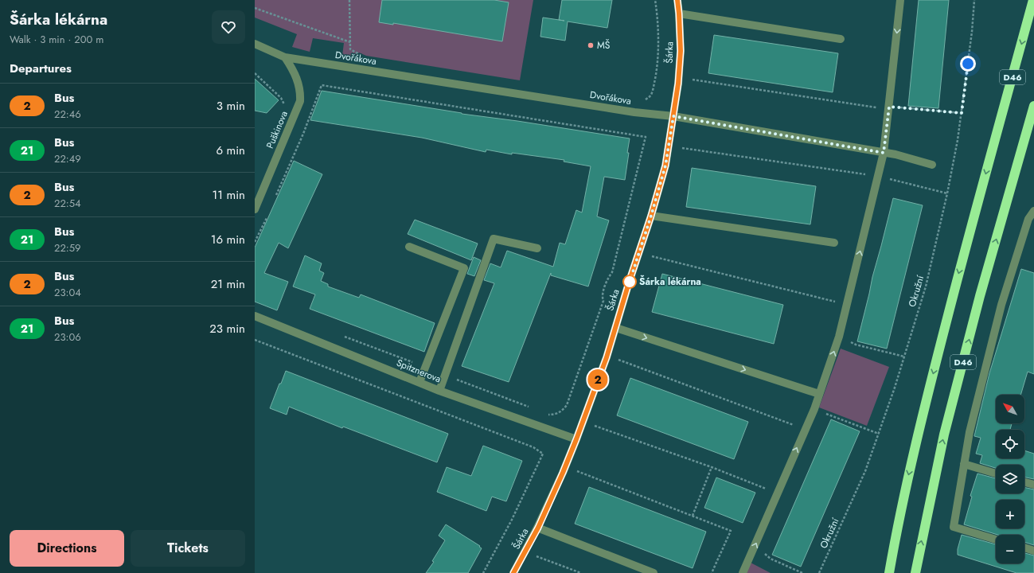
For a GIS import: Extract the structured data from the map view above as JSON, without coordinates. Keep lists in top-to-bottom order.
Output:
{
  "streets": {
    "highway": ["D46"],
    "street": [
      "Šárka",
      "Dvořákova",
      "Puškinova",
      "Spitznerova"
    ],
    "path": ["Okružní"]
  },
  "crossings": [
    ["Šárka", "Dvořákova"],
    ["Šárka", "Spitznerova"],
    ["Dvořákova", "Puškinova"]
  ],
  "places": ["MŠ", "Šárka lékárna"],
  "lines": ["bus line 2"],
  "north": "top left",
  "page": {
    "heading": [
      ["Šárka lékárna", "Walk · 3 min · 200 m"],
      "Departures"
    ],
    "on_map": "2",
    "list": [
      {
        "mark": "2",
        "name": "Bus",
        "note": "22:46",
        "value": "3 min"
      },
      {
        "mark": "21",
        "name": "Bus",
        "note": "22:49",
        "value": "6 min"
      },
      {
        "mark": "2",
        "name": "Bus",
        "note": "22:54",
        "value": "11 min"
      },
      {
        "mark": "21",
        "name": "Bus",
        "note": "22:59",
        "value": "16 min"
      },
      {
        "mark": "2",
        "name": "Bus",
        "note": "23:04",
        "value": "21 min"
      },
      {
        "mark": "21",
        "name": "Bus",
        "note": "23:06",
        "value": "23 min"
      }
    ],
    "map_buttons": ["+", "−"],
    "buttons": ["Directions", "Tickets"]
  }
}
